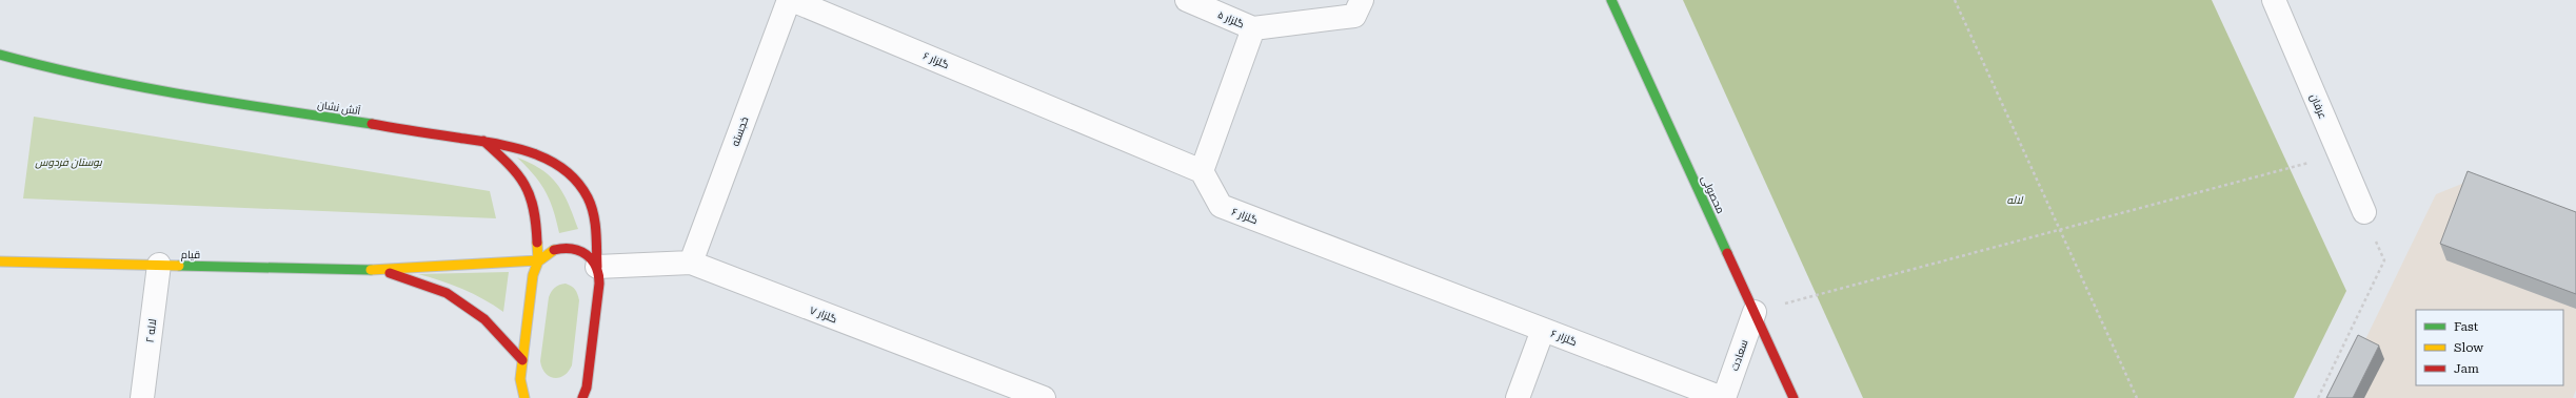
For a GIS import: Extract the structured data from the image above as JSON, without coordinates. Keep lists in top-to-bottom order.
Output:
{
  "streets": {
    "street": [
      "گلزار ۵",
      "گلزار ۶",
      "عرفان",
      "آتش نشان",
      "خجسته",
      "محصولی",
      "قیام",
      "گلزار ۷",
      "لاله ۲",
      "سعادت"
    ]
  },
  "crossings": [
    ["گلزار ۶", "خجسته"],
    ["گلزار ۶", "سعادت"],
    ["آتش نشان", "گلزار ۷"],
    ["خجسته", "گلزار ۷"],
    ["محصولی", "سعادت"],
    ["قیام", "لاله ۲"]
  ],
  "parks": ["بوستان فردوس", "لاله"],
  "legend": ["Fast", "Slow", "Jam"]
}
